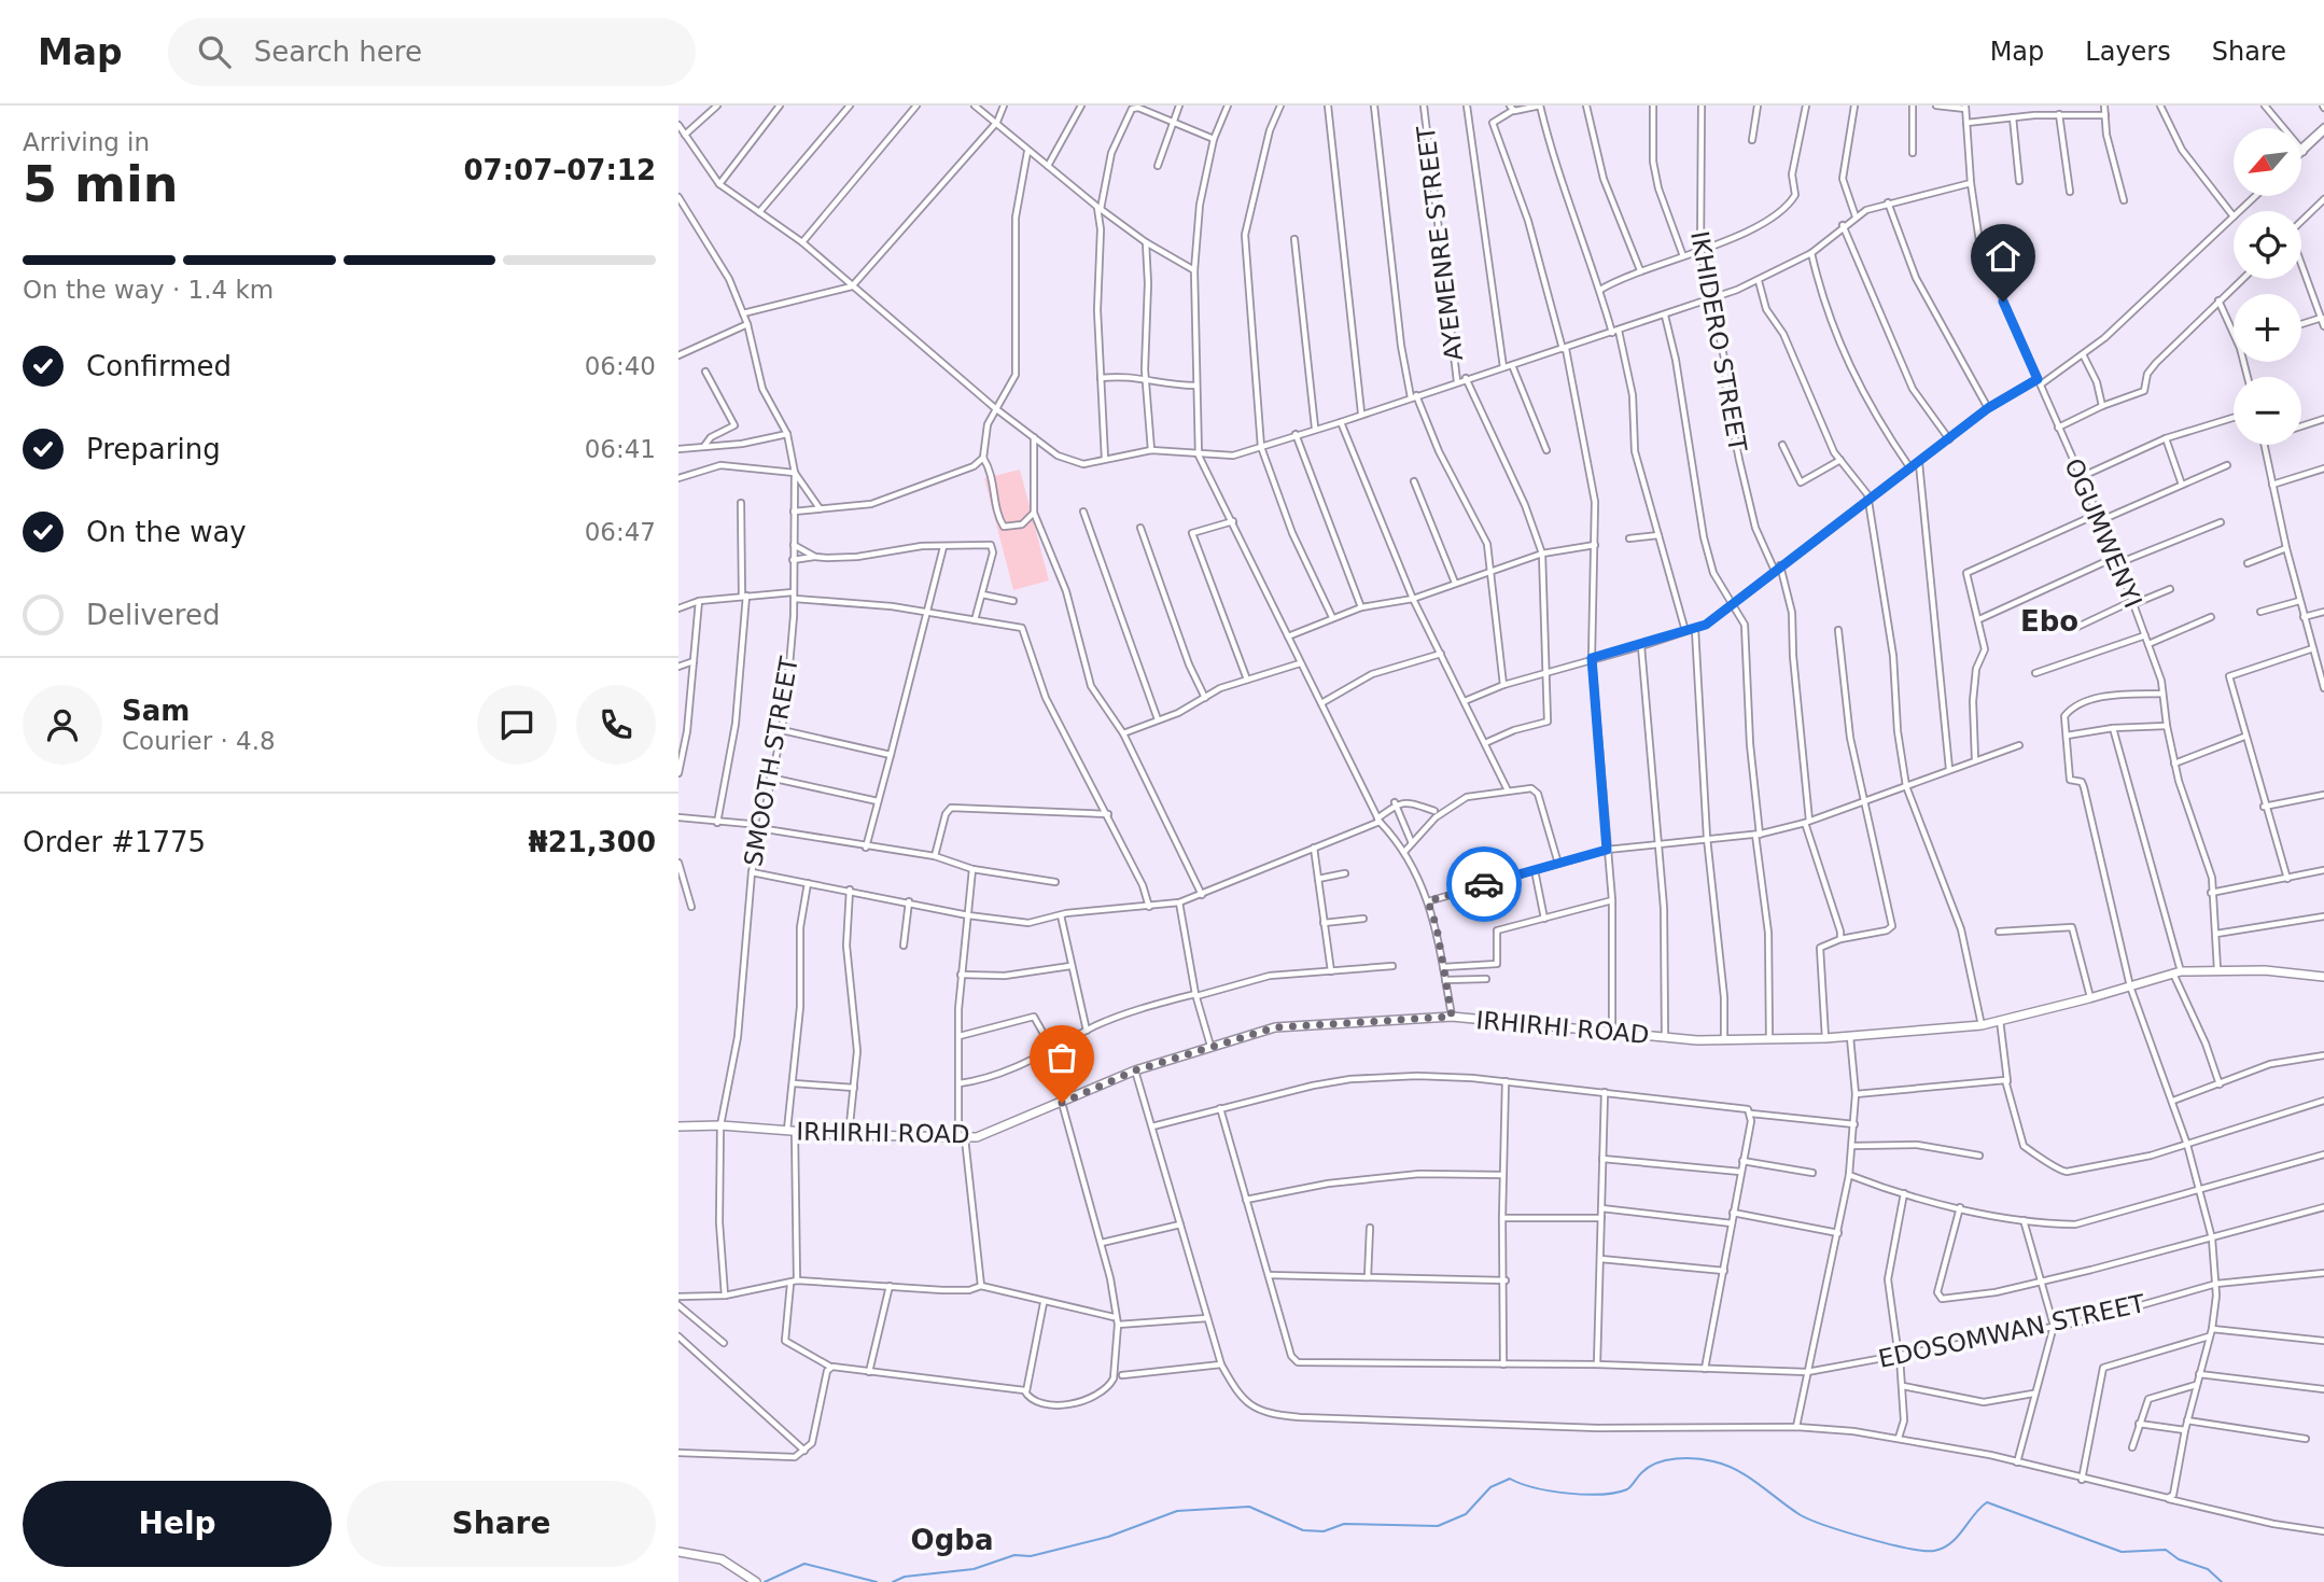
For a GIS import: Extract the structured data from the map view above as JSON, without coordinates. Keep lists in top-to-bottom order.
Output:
{
  "streets": {
    "street": [
      "AYEMENRE STREET",
      "IKHIDERO STREET",
      "OGUMWENYI",
      "SMOOTH STREET",
      "IRHIRHI ROAD",
      "EDOSOMWAN STREET"
    ]
  },
  "crossings": [
    ["OGUMWENYI", "IRHIRHI ROAD"],
    ["SMOOTH STREET", "IRHIRHI ROAD"]
  ],
  "districts": ["Ebo", "Ogba"],
  "north": "bottom left",
  "page": {
    "header": "Map",
    "search": "Search here",
    "nav": ["Map", "Layers", "Share"],
    "heading": ["5 min", "Arriving in", "07:07–07:12"],
    "panel": [
      "Sam",
      "Courier · 4.8",
      "Order #1775",
      "₦21,300"
    ],
    "map_buttons": ["+", "−"],
    "bar": "On the way · 1.4 km",
    "list": [
      ["Confirmed", "06:40"],
      ["Preparing", "06:41"],
      ["On the way", "06:47"],
      "Delivered"
    ],
    "buttons": ["Help", "Share"]
  }
}
